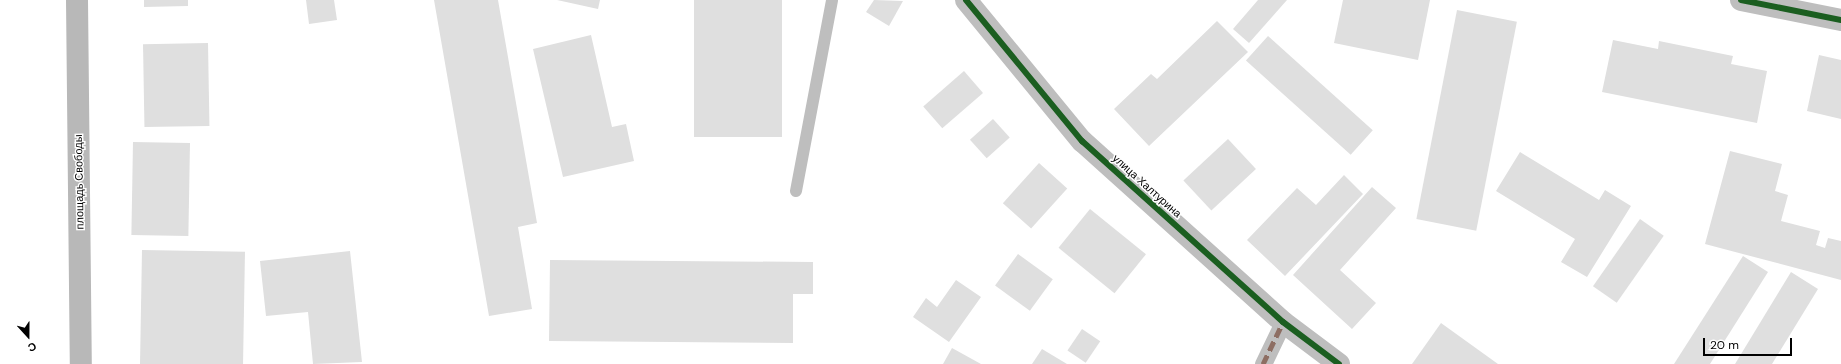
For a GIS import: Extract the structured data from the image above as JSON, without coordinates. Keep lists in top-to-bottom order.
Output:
{
  "streets": {
    "main road": ["площадь Свободы"],
    "street": ["улица Халтурина"]
  },
  "scale_bar": "20 m",
  "north": "bottom"
}
